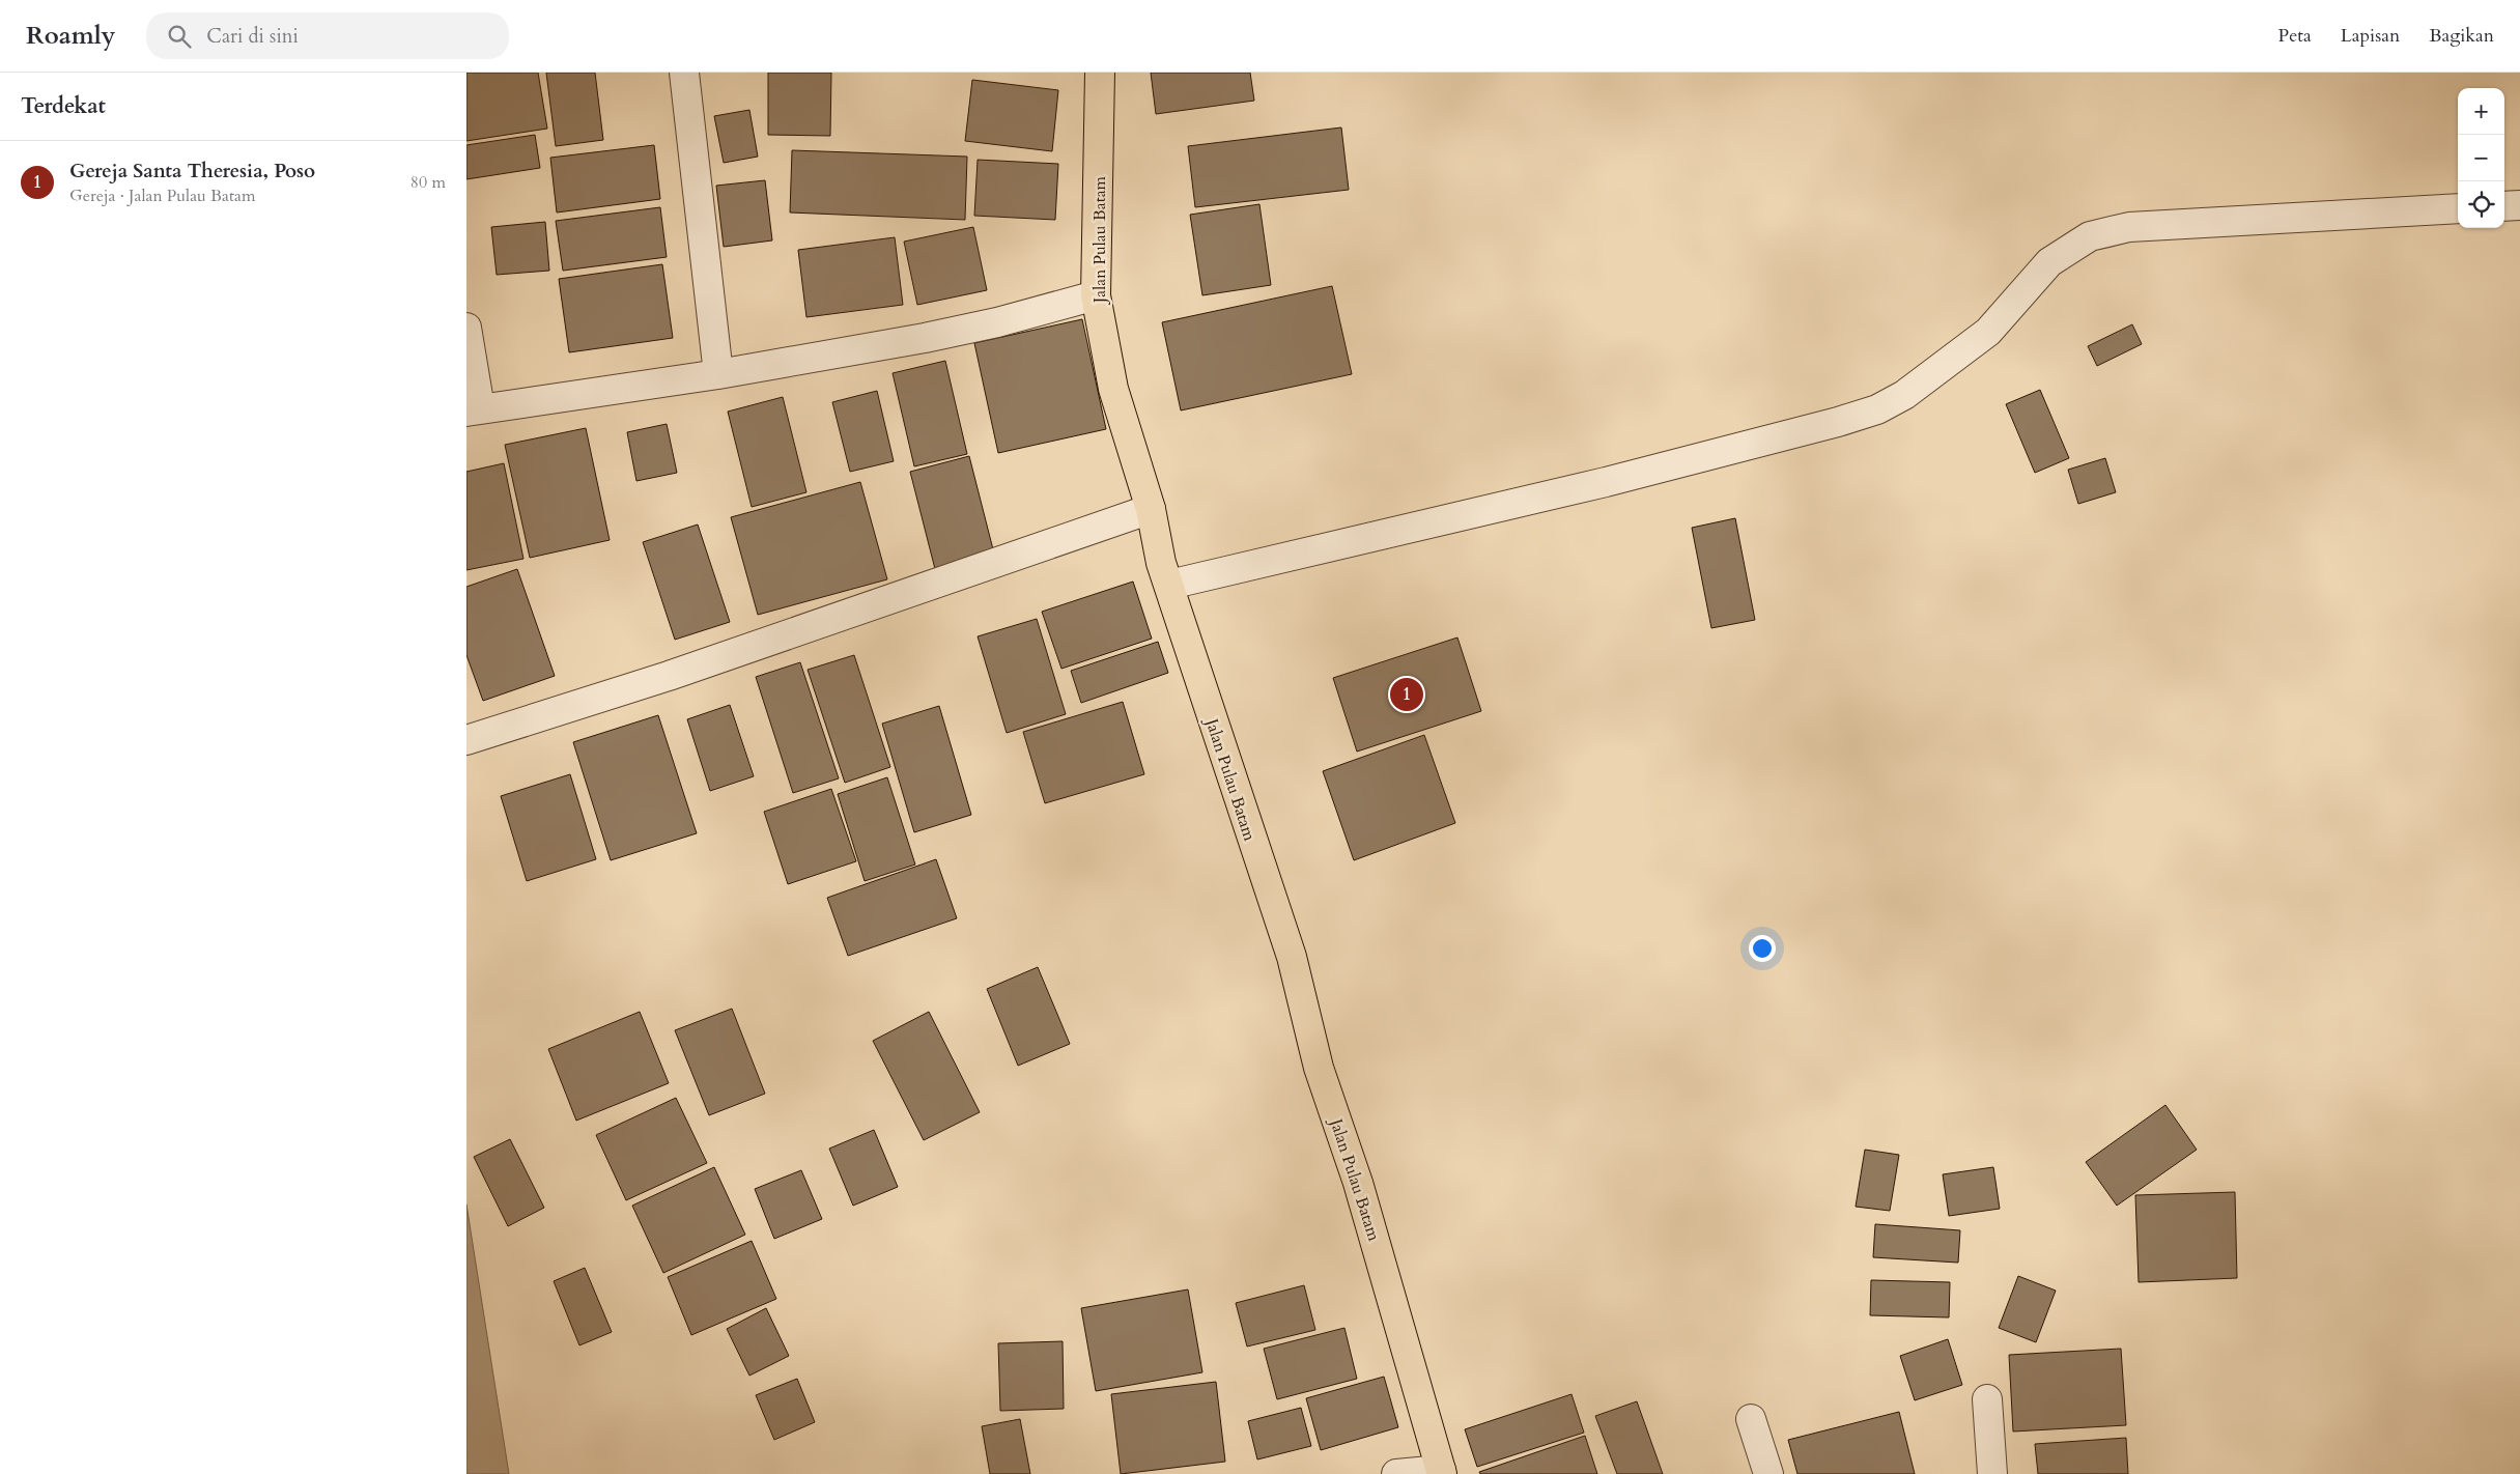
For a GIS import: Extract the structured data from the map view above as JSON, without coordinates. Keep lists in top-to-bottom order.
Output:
{
  "streets": {
    "highway": ["Jalan Pulau Batam"]
  },
  "page": {
    "header": "Roamly",
    "search": "Cari di sini",
    "nav": ["Peta", "Lapisan", "Bagikan"],
    "heading": "Terdekat",
    "map_buttons": ["+", "−"],
    "list": [
      {
        "mark": "1",
        "name": "Gereja Santa Theresia, Poso",
        "note": "Gereja · Jalan Pulau Batam",
        "value": "80 m"
      }
    ],
    "pins": "1"
  }
}
